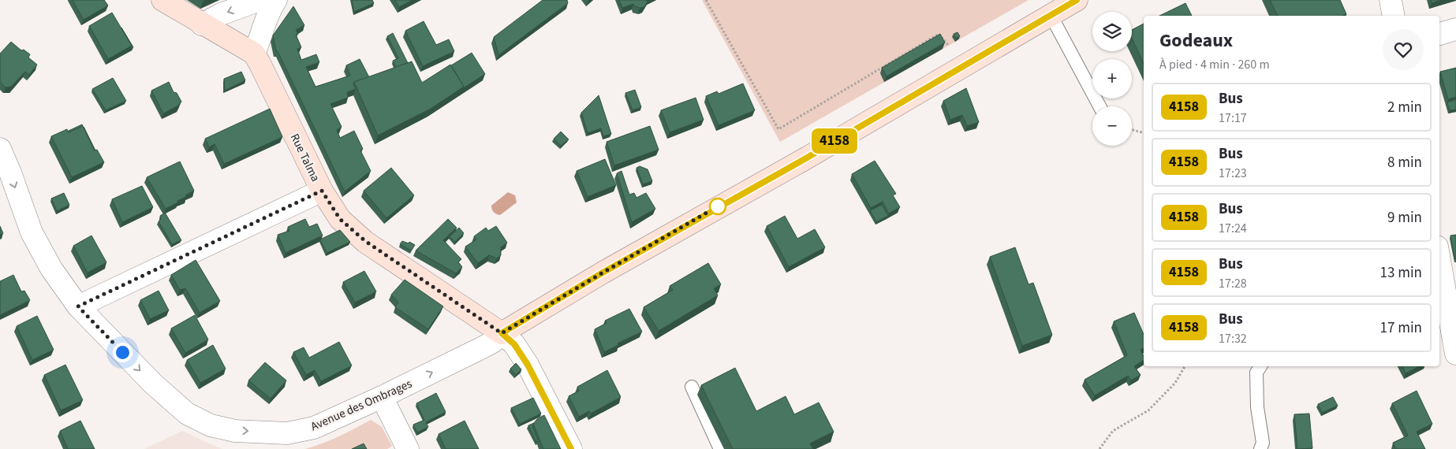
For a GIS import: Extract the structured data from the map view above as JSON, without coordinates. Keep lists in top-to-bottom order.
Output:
{
  "streets": {
    "main road": ["Rue Talma"],
    "street": ["Avenue des Ombrages"]
  },
  "crossings": [
    ["Rue Talma", "Avenue des Ombrages"]
  ],
  "lines": ["bus line 4158"],
  "page": {
    "on_map": "4158",
    "map_buttons": ["+", "−"],
    "heading": ["Godeaux", "À pied · 4 min · 260 m"],
    "list": [
      {
        "mark": "4158",
        "name": "Bus",
        "note": "17:17",
        "value": "2 min"
      },
      {
        "mark": "4158",
        "name": "Bus",
        "note": "17:23",
        "value": "8 min"
      },
      {
        "mark": "4158",
        "name": "Bus",
        "note": "17:24",
        "value": "9 min"
      },
      {
        "mark": "4158",
        "name": "Bus",
        "note": "17:28",
        "value": "13 min"
      },
      {
        "mark": "4158",
        "name": "Bus",
        "note": "17:32",
        "value": "17 min"
      }
    ]
  }
}
